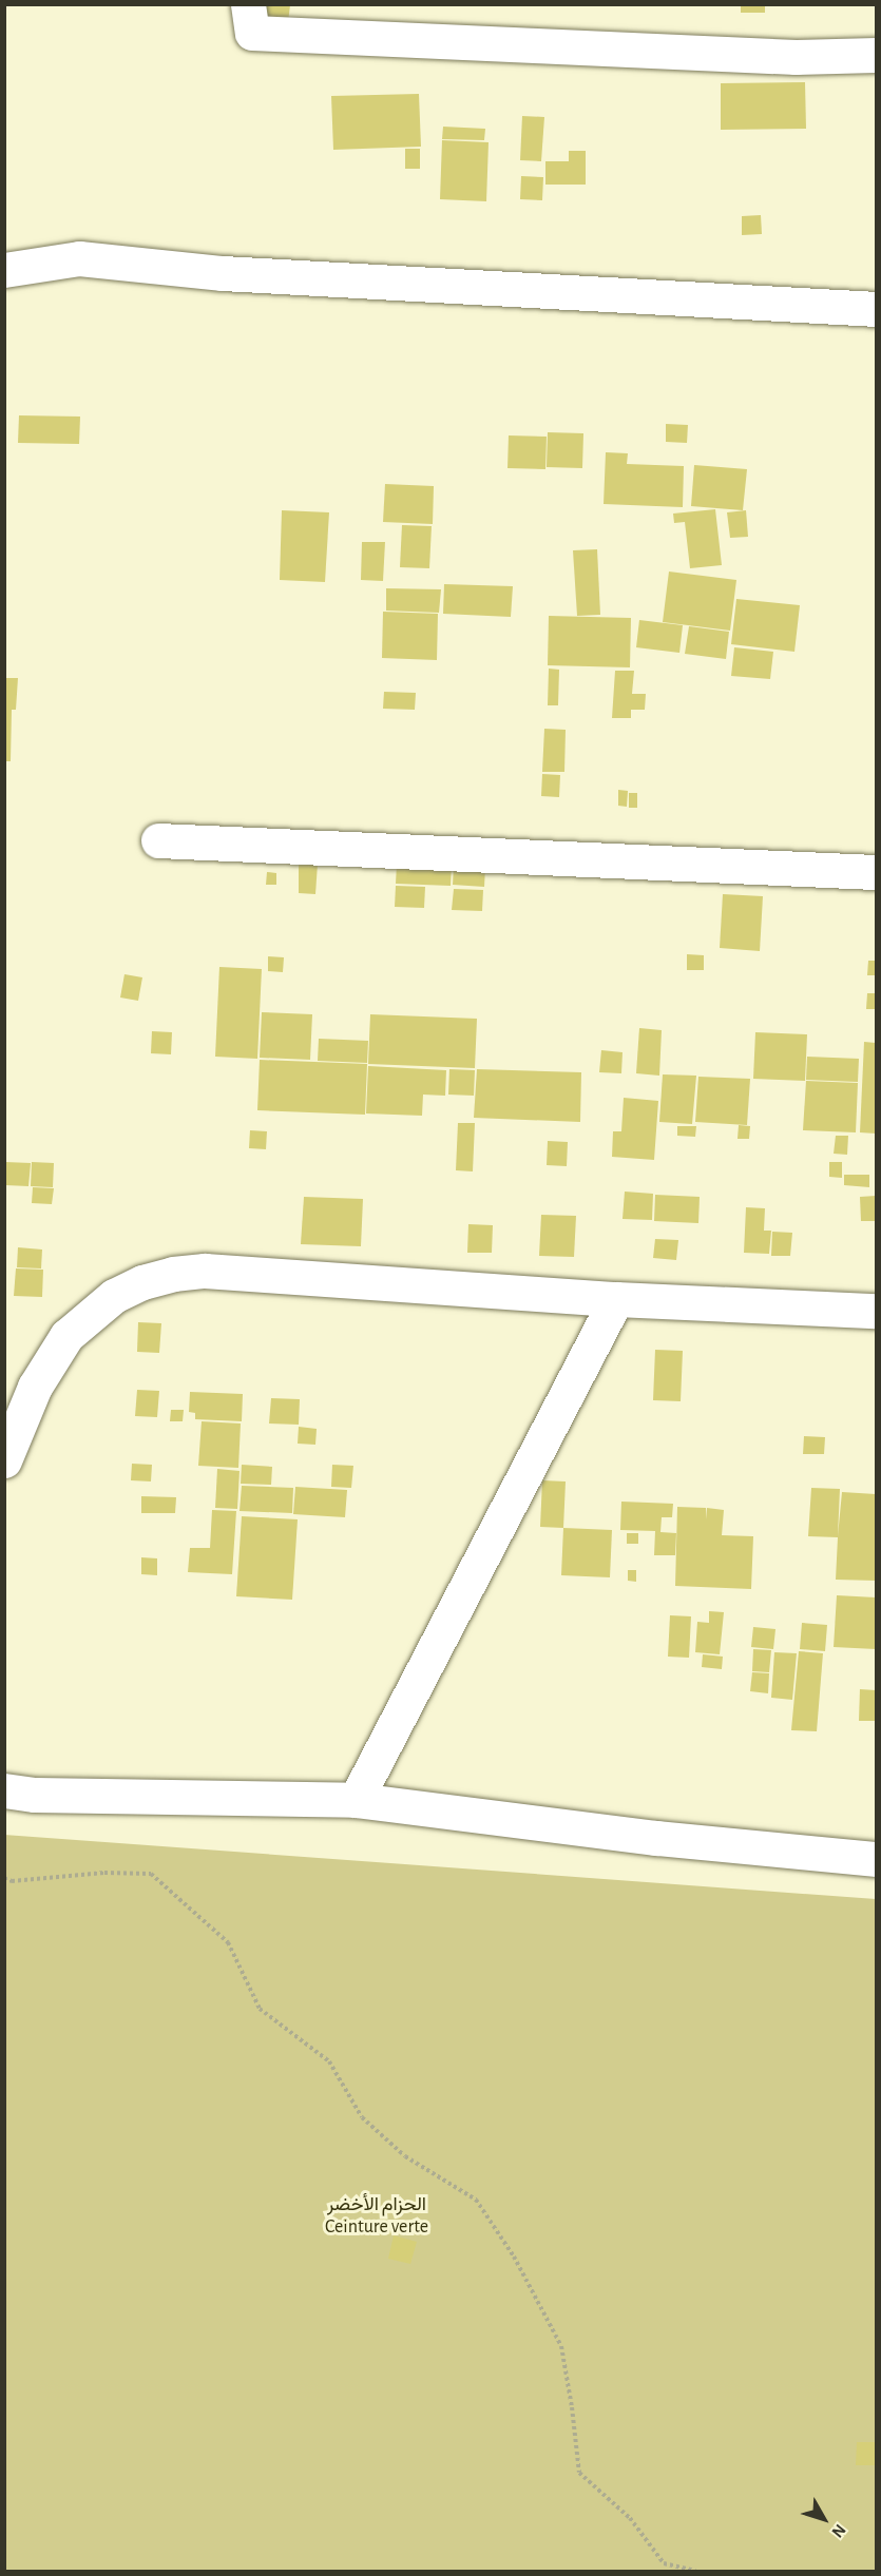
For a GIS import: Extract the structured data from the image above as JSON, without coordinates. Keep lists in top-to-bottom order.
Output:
{
  "parks": ["الحزام الأخضر Ceinture verte"],
  "north": "bottom right"
}
